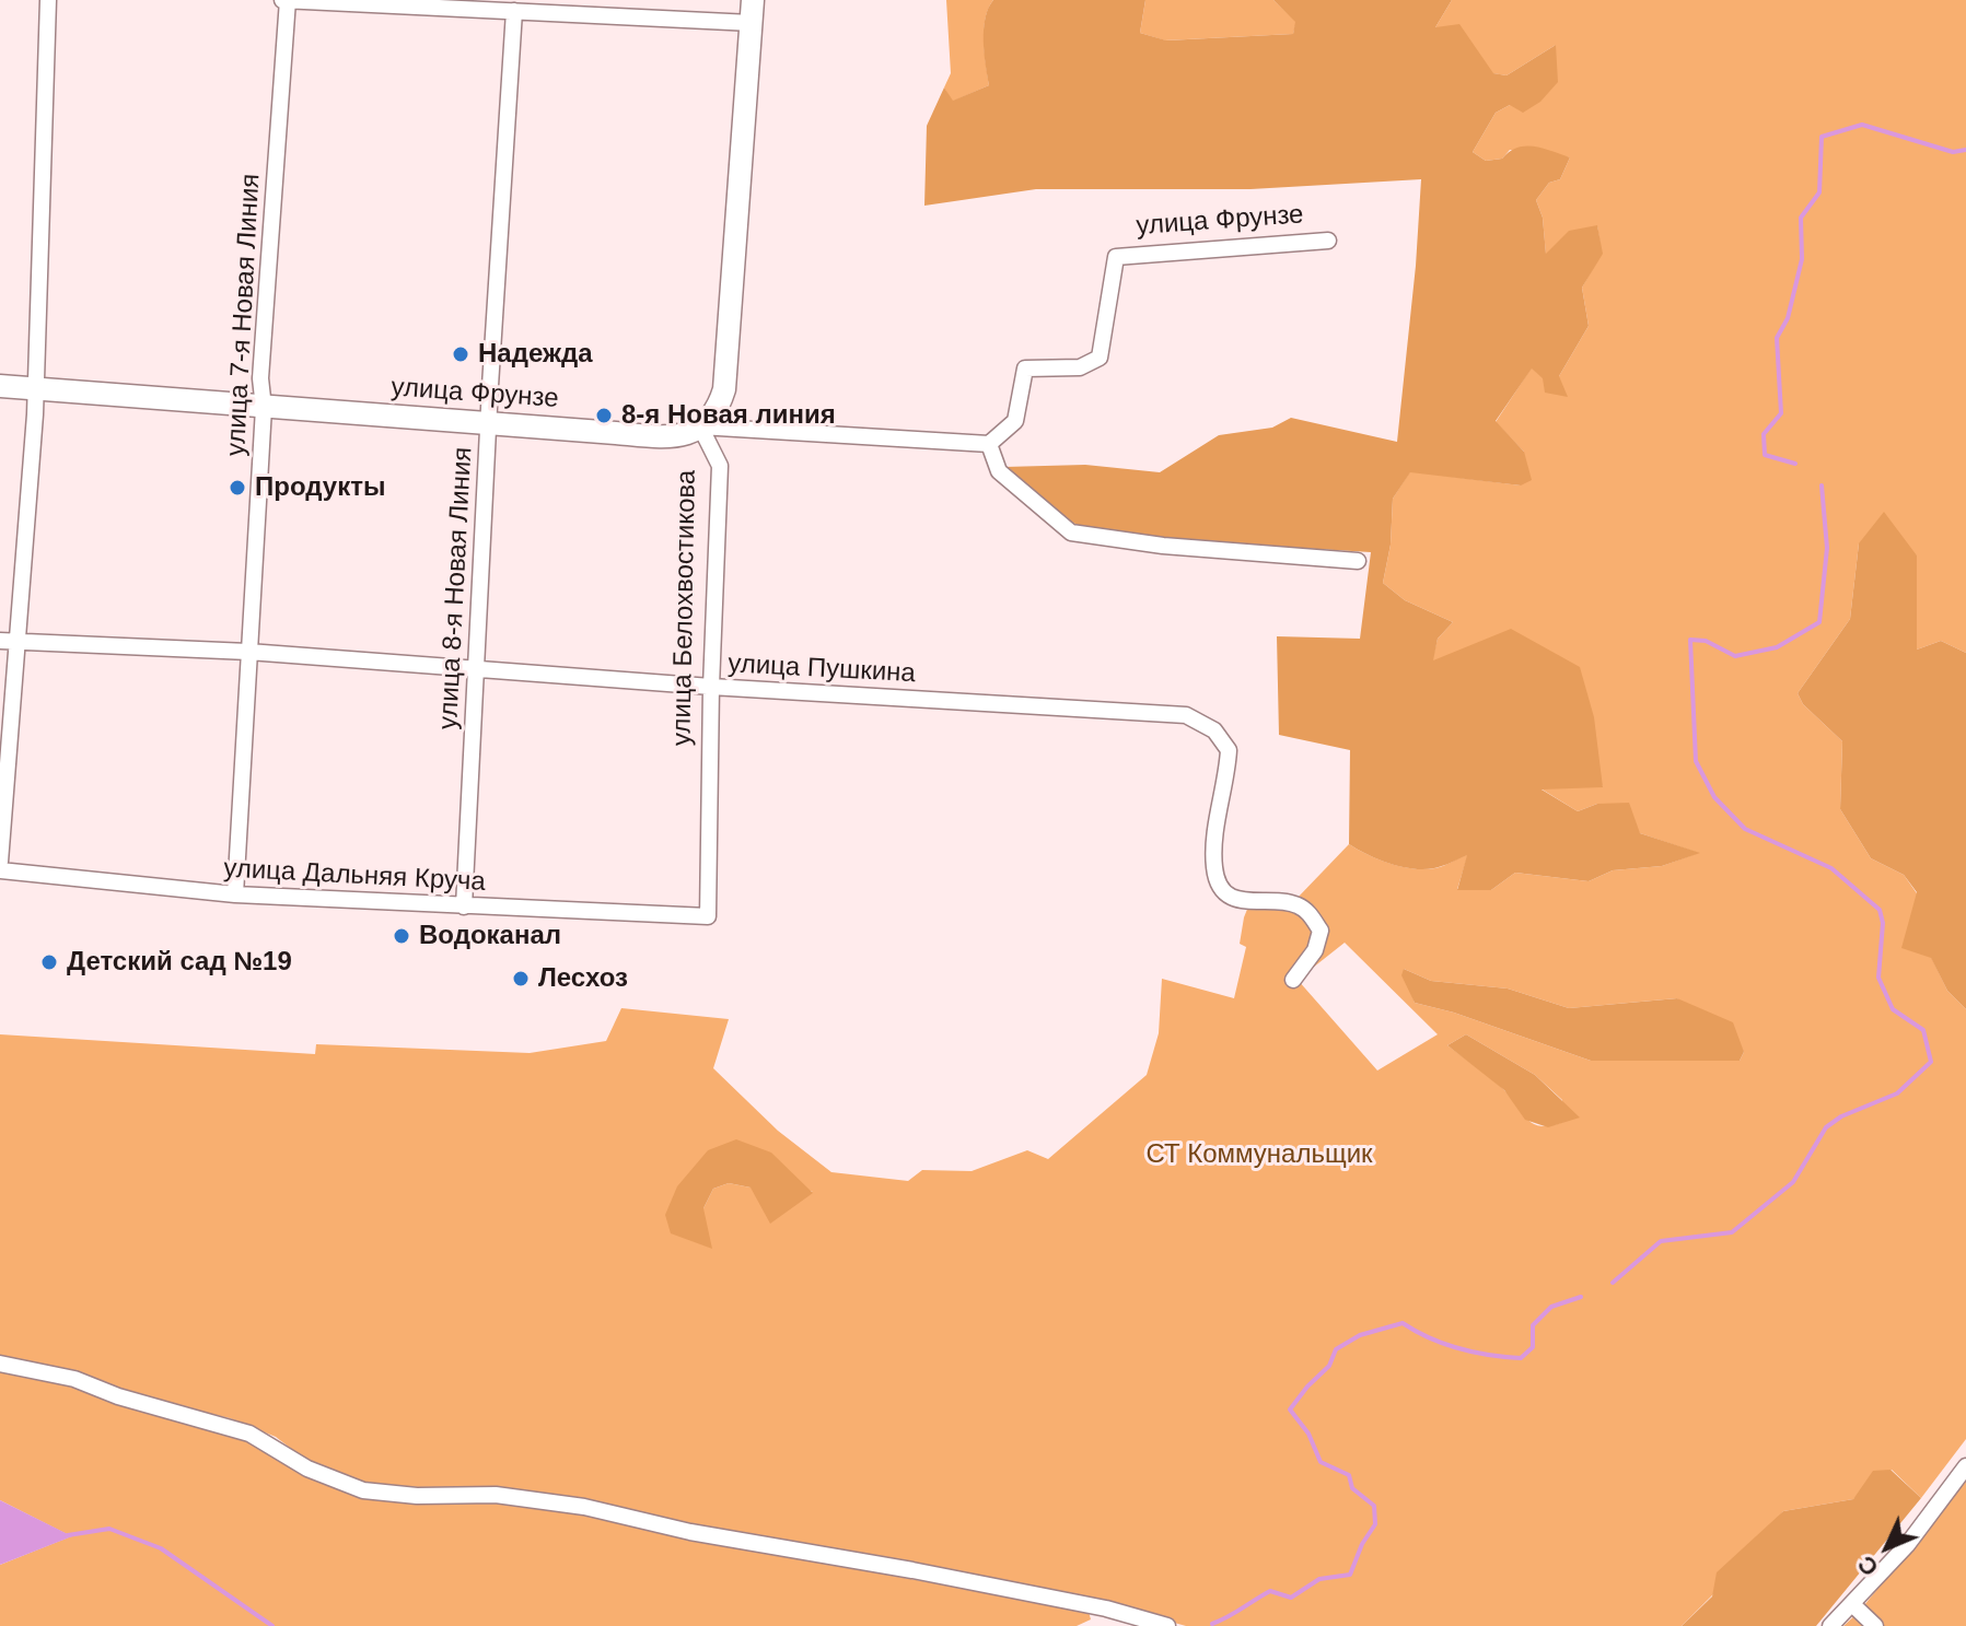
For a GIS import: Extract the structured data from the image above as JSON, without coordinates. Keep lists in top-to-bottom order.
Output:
{
  "streets": {
    "main road": ["улица Фрунзе"],
    "street": [
      "улица 7-я Новая Линия",
      "улица 8-я Новая Линия",
      "улица Белохвостикова",
      "улица Пушкина",
      "улица Дальняя Круча"
    ]
  },
  "crossings": [
    ["улица Фрунзе", "улица 7-я Новая Линия"],
    ["улица Фрунзе", "улица 8-я Новая Линия"],
    ["улица Фрунзе", "улица Белохвостикова"],
    ["улица 7-я Новая Линия", "улица Пушкина"],
    ["улица 7-я Новая Линия", "улица Дальняя Круча"],
    ["улица 8-я Новая Линия", "улица Пушкина"],
    ["улица 8-я Новая Линия", "улица Дальняя Круча"],
    ["улица Белохвостикова", "улица Пушкина"],
    ["улица Белохвостикова", "улица Дальняя Круча"]
  ],
  "parks": ["СТ Коммунальщик"],
  "places": [
    "Надежда",
    "8-я Новая линия",
    "Продукты",
    "Водоканал",
    "Детский сад №19",
    "Лесхоз"
  ],
  "north": "bottom left"
}
